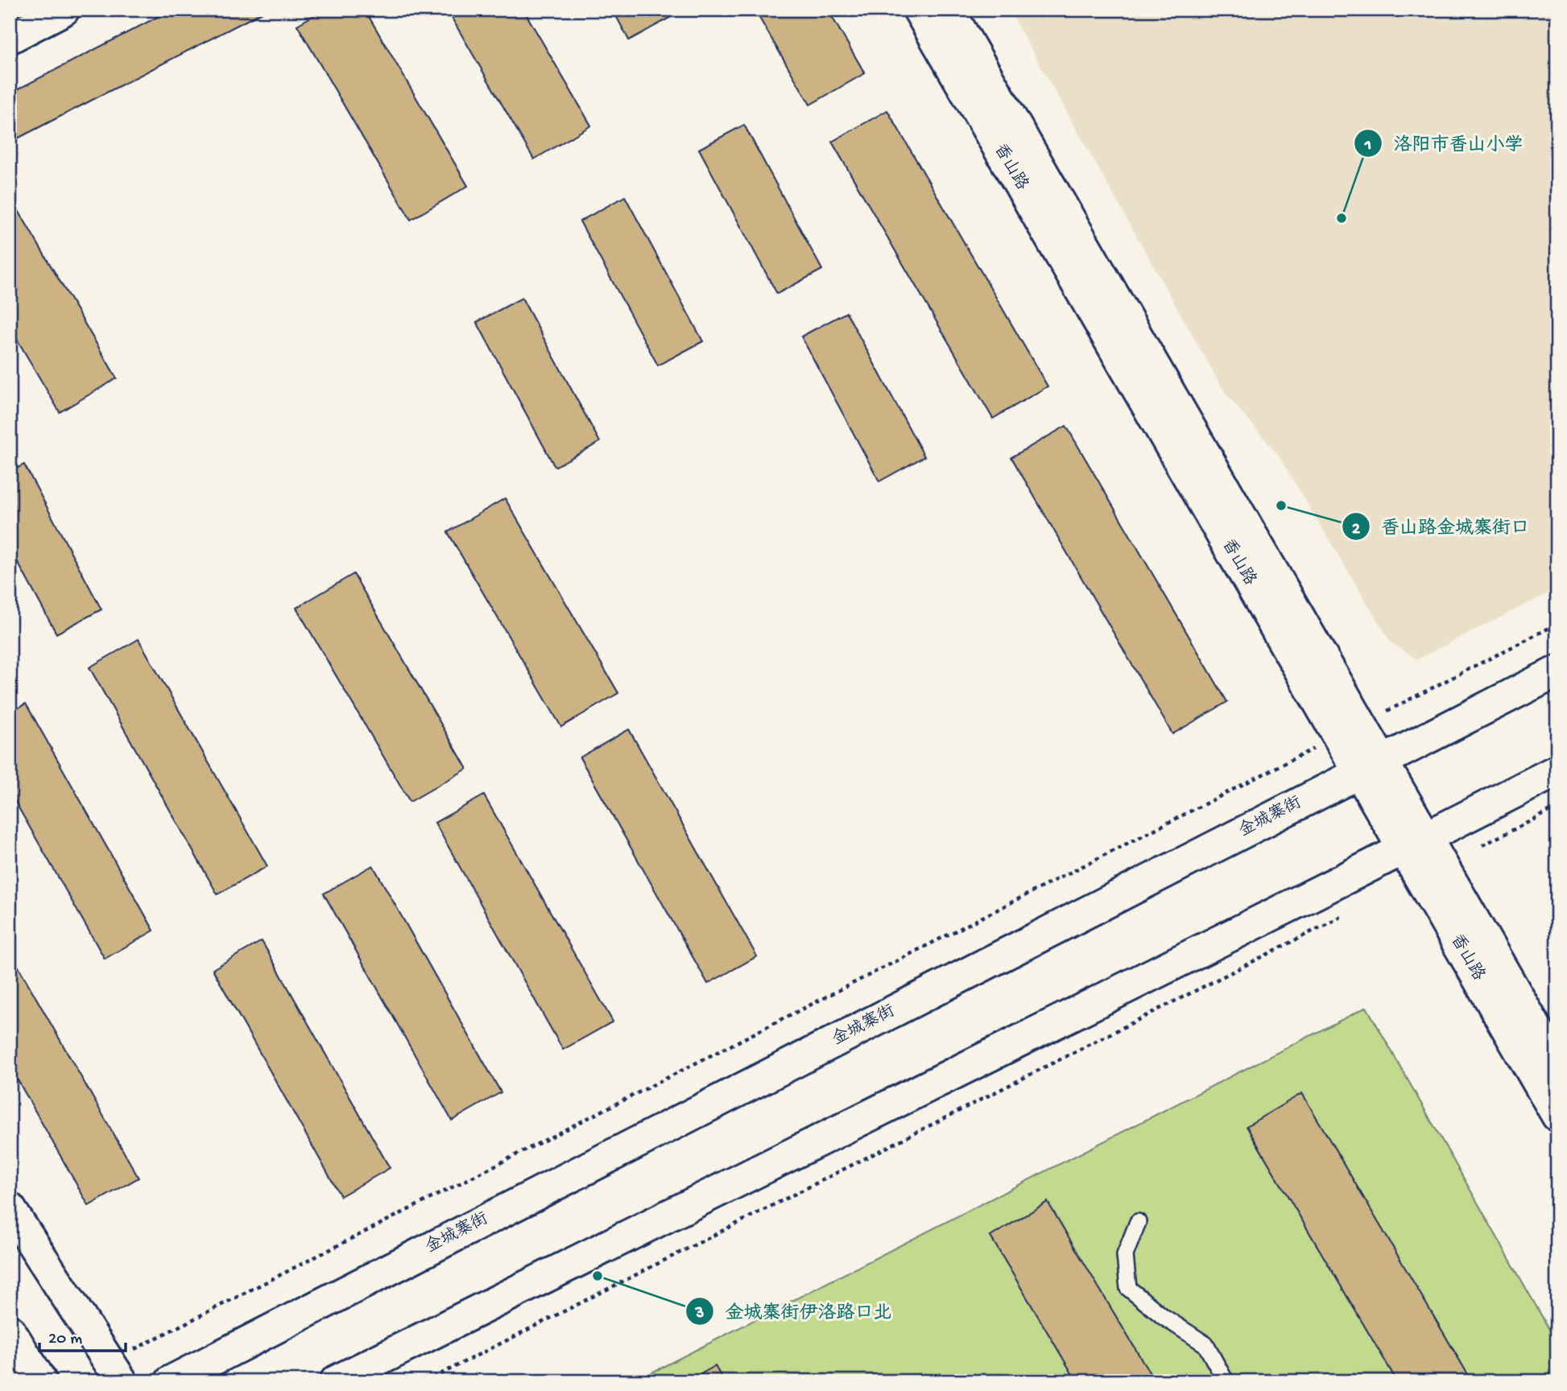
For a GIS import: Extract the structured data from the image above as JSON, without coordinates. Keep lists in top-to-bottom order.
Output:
{
  "streets": {
    "main road": ["香山路", "金城寨街"]
  },
  "crossings": [
    ["香山路", "金城寨街"]
  ],
  "places": ["洛阳市香山小学", "香山路金城寨街口", "金城寨街伊洛路口北"],
  "scale_bar": "20 m"
}
